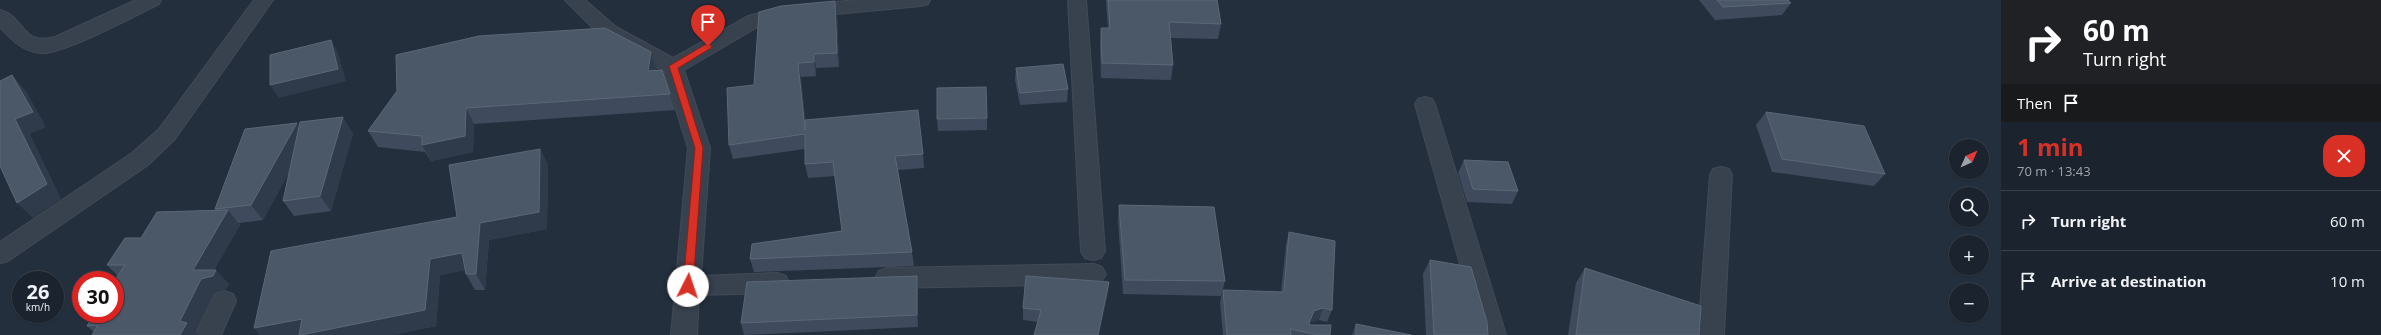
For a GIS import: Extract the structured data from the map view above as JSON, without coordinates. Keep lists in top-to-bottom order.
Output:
{
  "north": "top right",
  "page": {
    "turn": ["60 m", "Turn right"],
    "then": "Then",
    "heading": ["1 min", "70 m · 13:43"],
    "map_buttons": ["+", "−"],
    "list": [
      {
        "name": "Turn right",
        "value": "60 m"
      },
      {
        "name": "Arrive at destination",
        "value": "10 m"
      }
    ],
    "speed": "26 km/h",
    "limit": "30"
  }
}
